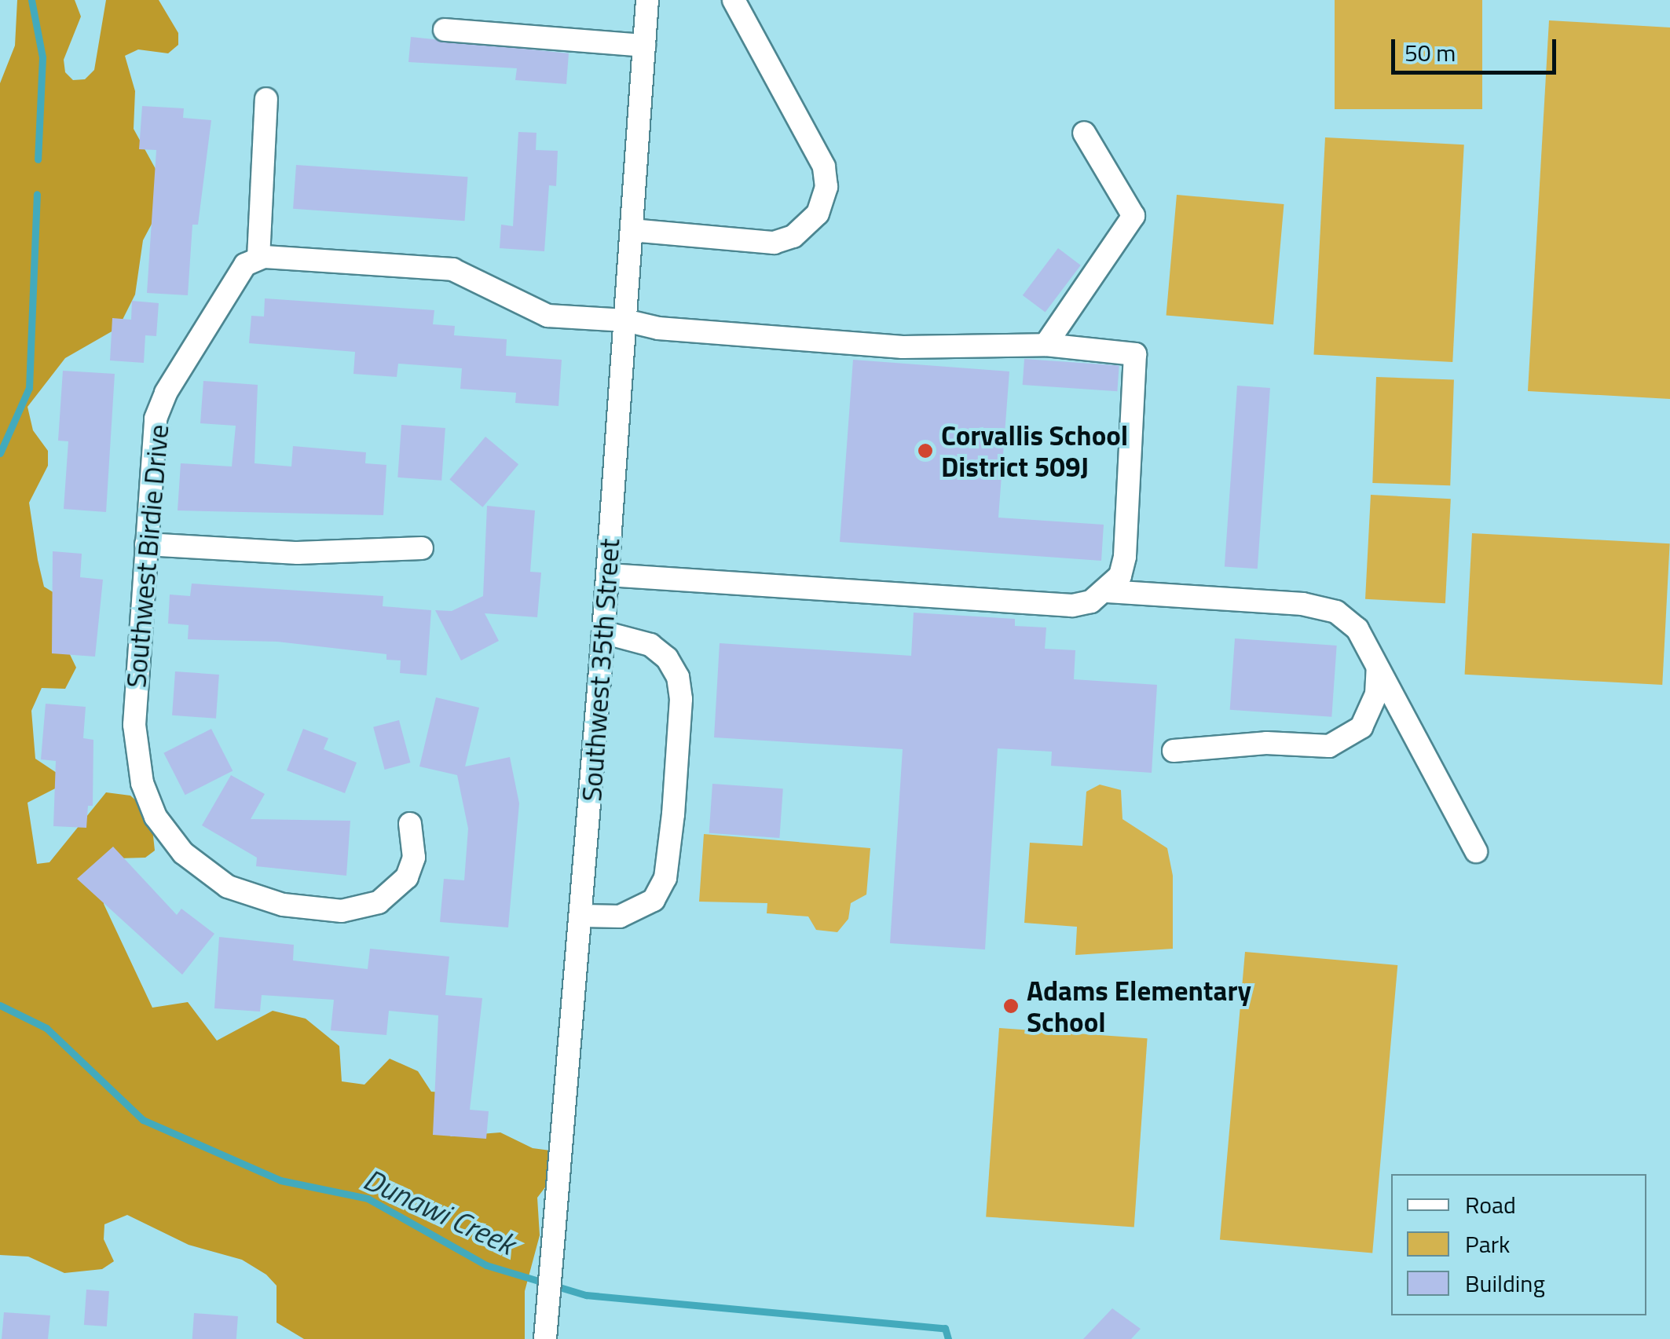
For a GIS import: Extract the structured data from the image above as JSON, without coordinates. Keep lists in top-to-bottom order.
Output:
{
  "streets": {
    "street": ["Southwest Birdie Drive", "Southwest 35th Street"]
  },
  "water": ["Dunawi Creek"],
  "places": ["Corvallis School District 509J", "Adams Elementary School"],
  "legend": ["Road", "Park", "Building"],
  "scale_bar": "50 m"
}
